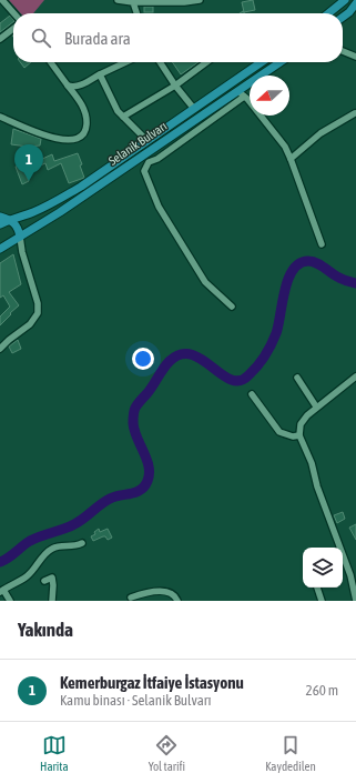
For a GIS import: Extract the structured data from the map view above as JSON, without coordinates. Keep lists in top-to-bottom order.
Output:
{
  "streets": {
    "main road": ["Selanik Bulvarı"]
  },
  "north": "left",
  "page": {
    "search": "Burada ara",
    "pins": "1",
    "heading": "Yakında",
    "list": [
      {
        "mark": "1",
        "name": "Kemerburgaz İtfaiye İstasyonu",
        "note": "Kamu binası · Selanik Bulvarı",
        "value": "260 m"
      }
    ],
    "nav": ["Harita", "Yol tarifi", "Kaydedilen"]
  }
}
